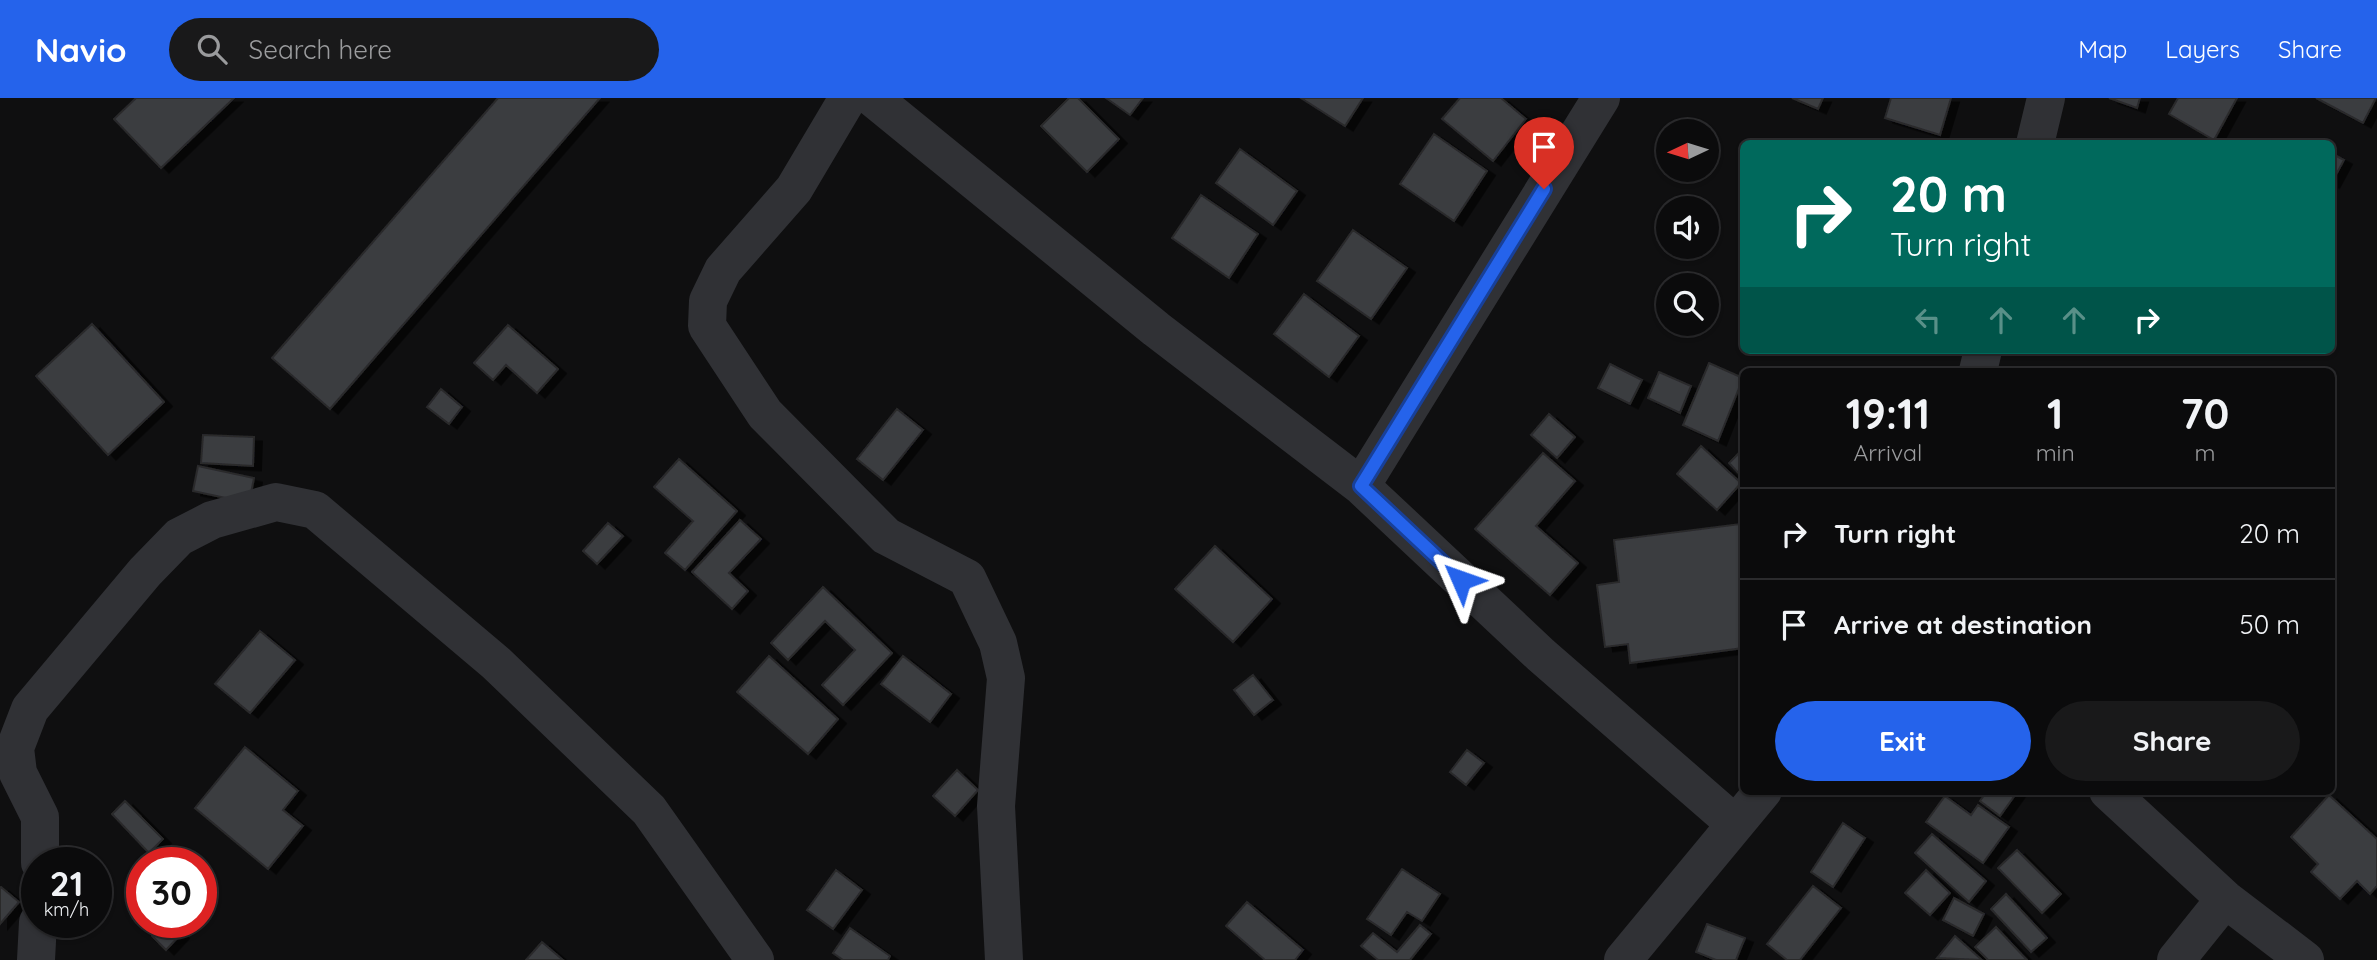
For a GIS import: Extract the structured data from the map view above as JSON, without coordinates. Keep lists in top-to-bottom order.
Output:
{
  "north": "left",
  "page": {
    "header": "Navio",
    "search": "Search here",
    "nav": ["Map", "Layers", "Share"],
    "turn": ["20 m", "Turn right"],
    "eta": [
      "19:11",
      "Arrival",
      "1",
      "min",
      "70",
      "m"
    ],
    "list": [
      {
        "name": "Turn right",
        "value": "20 m"
      },
      {
        "name": "Arrive at destination",
        "value": "50 m"
      }
    ],
    "buttons": ["Exit", "Share"],
    "speed": "21 km/h",
    "limit": "30"
  }
}
